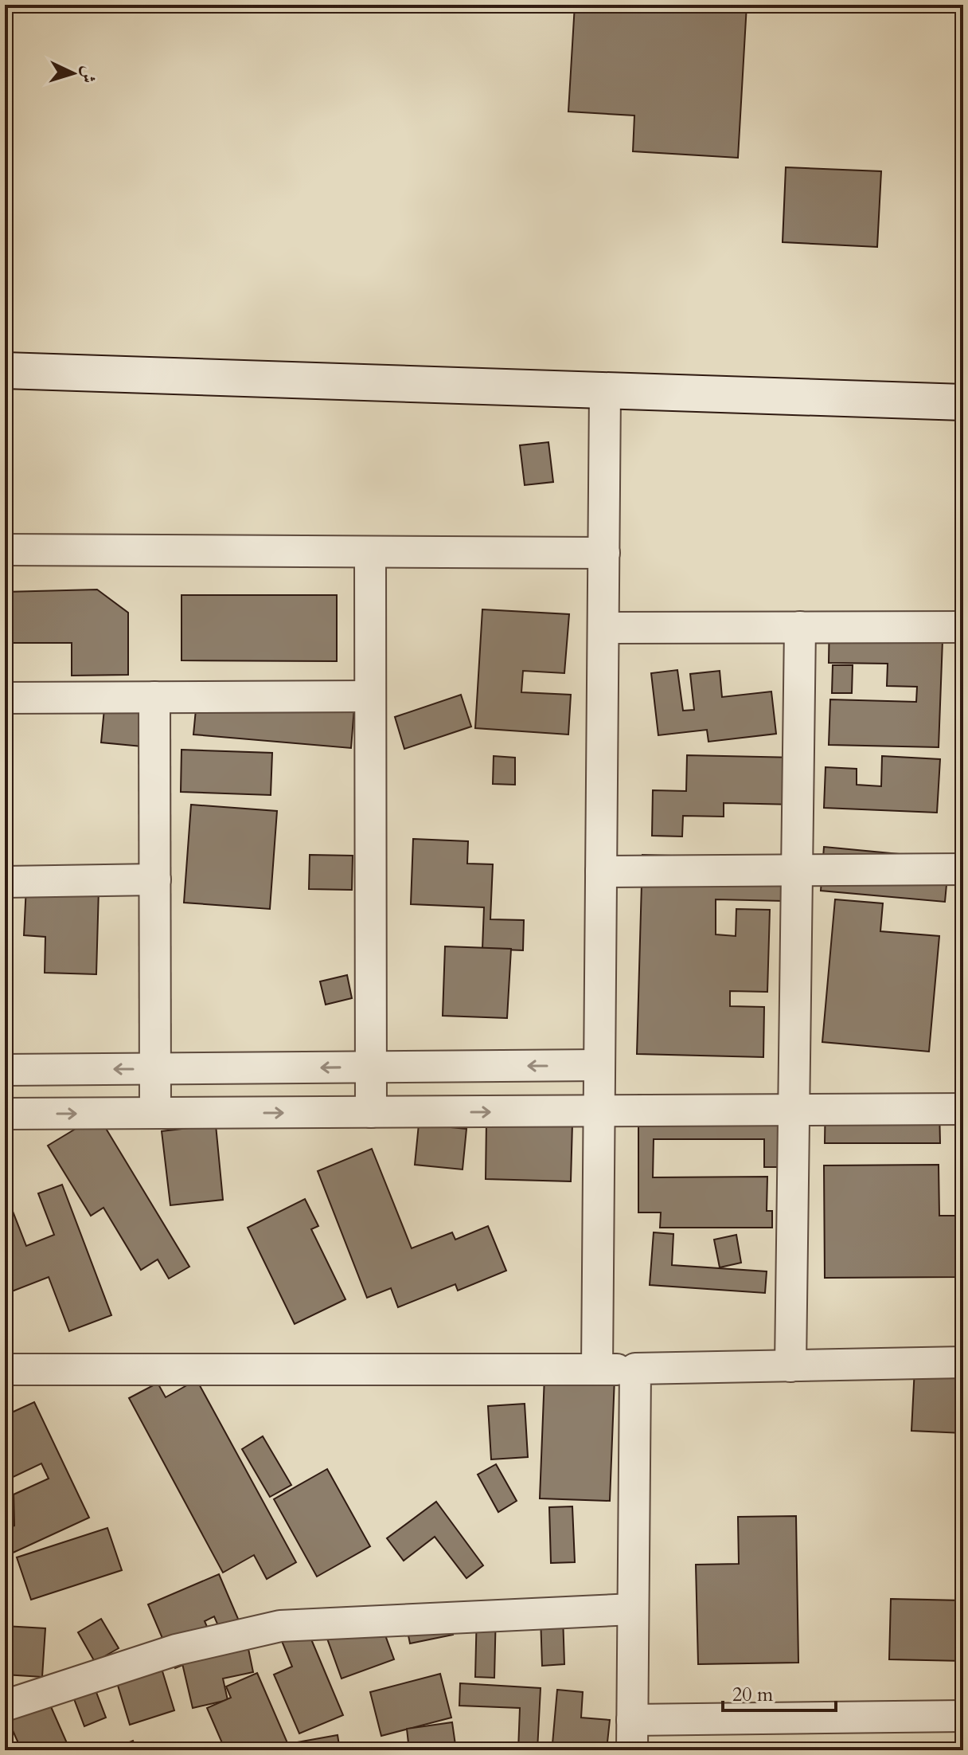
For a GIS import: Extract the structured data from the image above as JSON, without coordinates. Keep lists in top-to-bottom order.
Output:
{
  "scale_bar": "20 m",
  "north": "right"
}
